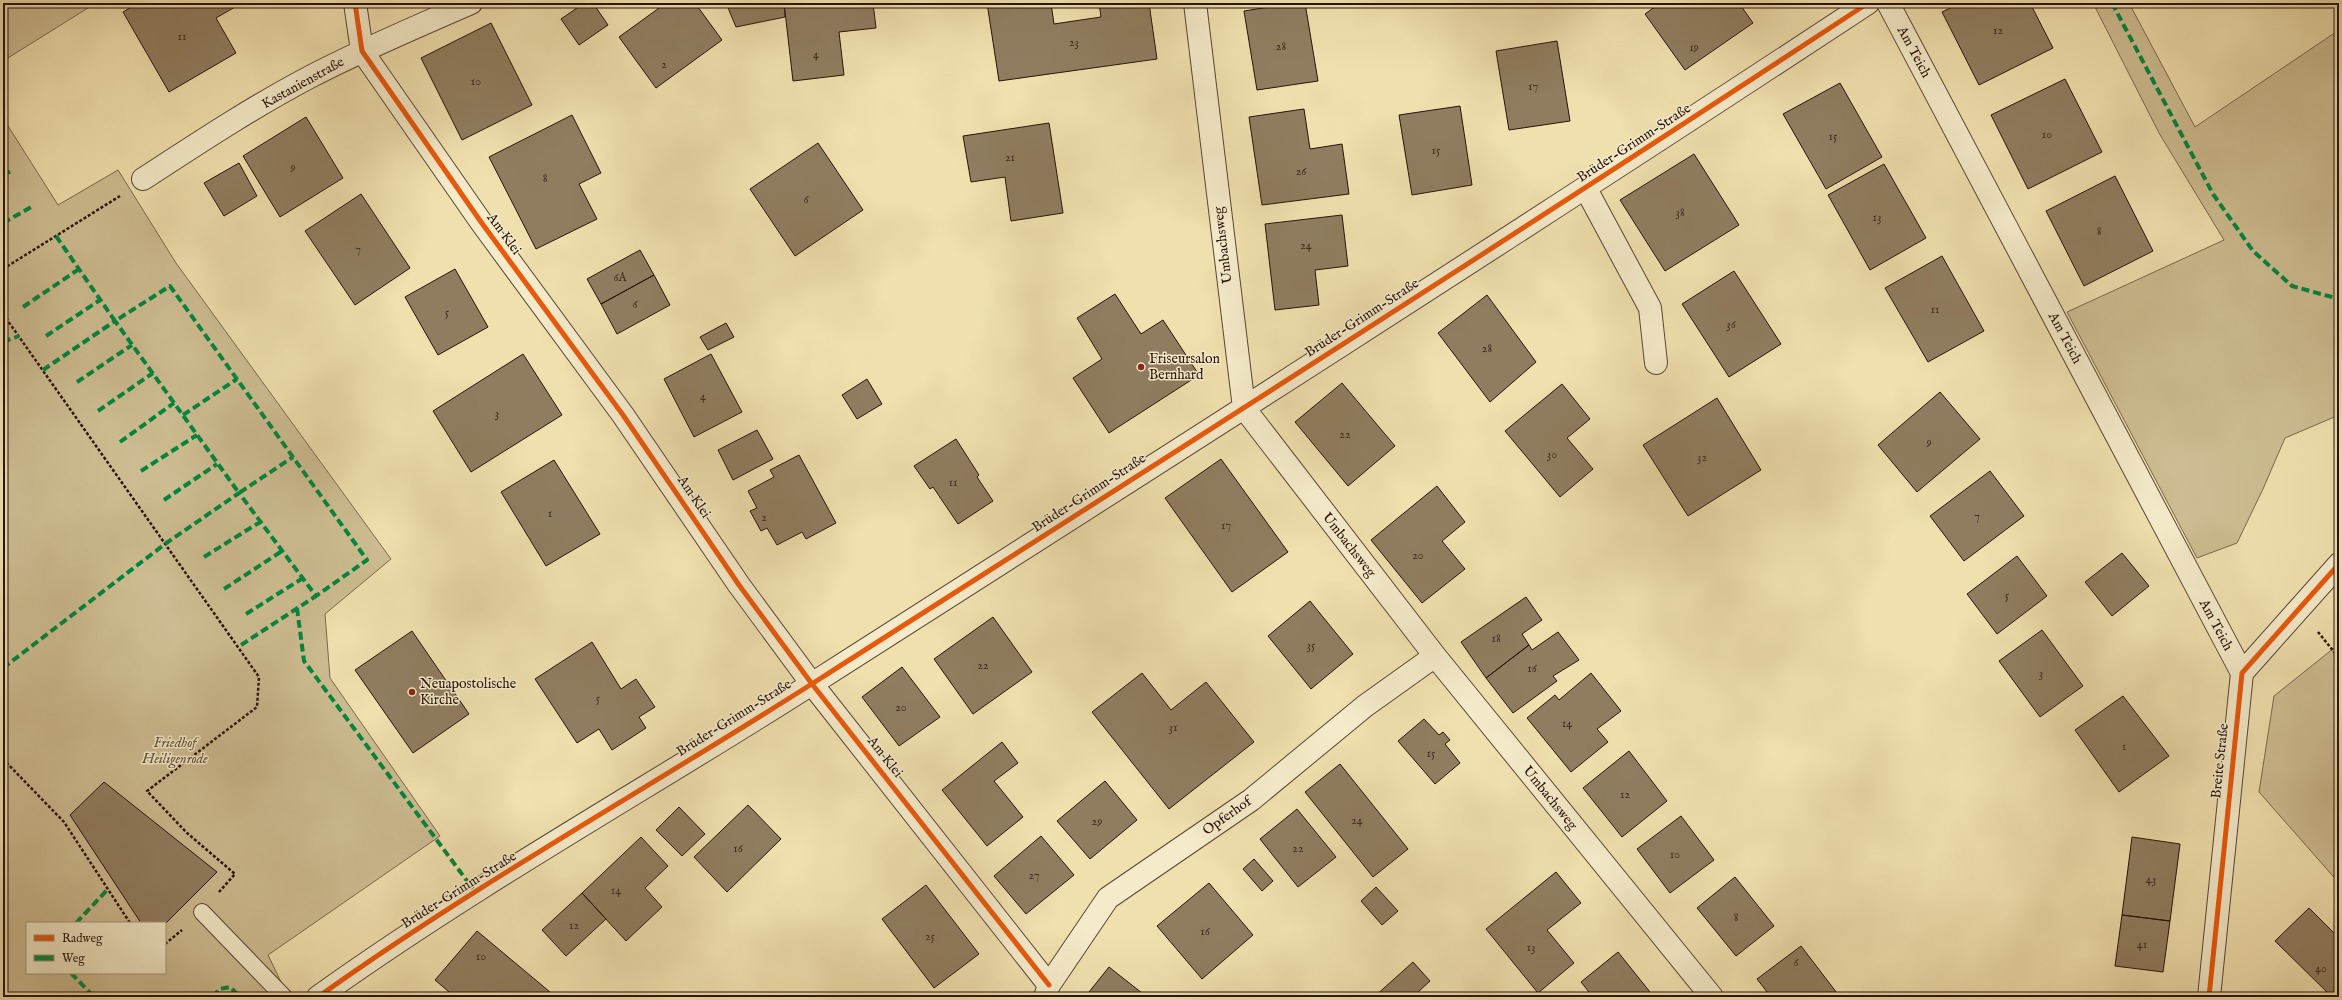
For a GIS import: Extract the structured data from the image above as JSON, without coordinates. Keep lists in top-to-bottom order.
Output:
{
  "streets": {
    "street": [
      "Am Teich",
      "Kastanienstraße",
      "Brüder-Grimm-Straße",
      "Am Klei",
      "Umbachsweg",
      "Breite Straße",
      "Opferhof"
    ]
  },
  "crossings": [
    ["Am Teich", "Breite Straße"],
    ["Kastanienstraße", "Am Klei"],
    ["Brüder-Grimm-Straße", "Am Klei"],
    ["Brüder-Grimm-Straße", "Umbachsweg"],
    ["Am Klei", "Opferhof"],
    ["Umbachsweg", "Opferhof"]
  ],
  "parks": ["Friedhof Heiligenrode"],
  "places": ["Friseursalon Bernhard", "Neuapostolische Kirche"],
  "house_numbers": [
    "12",
    "11",
    "23",
    "28",
    "19",
    "4",
    "2",
    "10",
    "17",
    "10",
    "15",
    "15",
    "21",
    "9",
    "26",
    "8",
    "6",
    "38",
    "13",
    "8",
    "24",
    "7",
    "6A",
    "6",
    "11",
    "5",
    "36",
    "28",
    "4",
    "3",
    "22",
    "9",
    "30",
    "32",
    "11",
    "1",
    "7",
    "2",
    "17",
    "20",
    "5",
    "18",
    "35",
    "22",
    "16",
    "3",
    "5",
    "20",
    "14",
    "31",
    "1",
    "15",
    "12",
    "24",
    "29",
    "16",
    "22",
    "10",
    "27",
    "43",
    "14",
    "8",
    "12",
    "16",
    "25",
    "41",
    "13",
    "10",
    "6",
    "40"
  ],
  "legend": ["Radweg", "Weg"]
}
